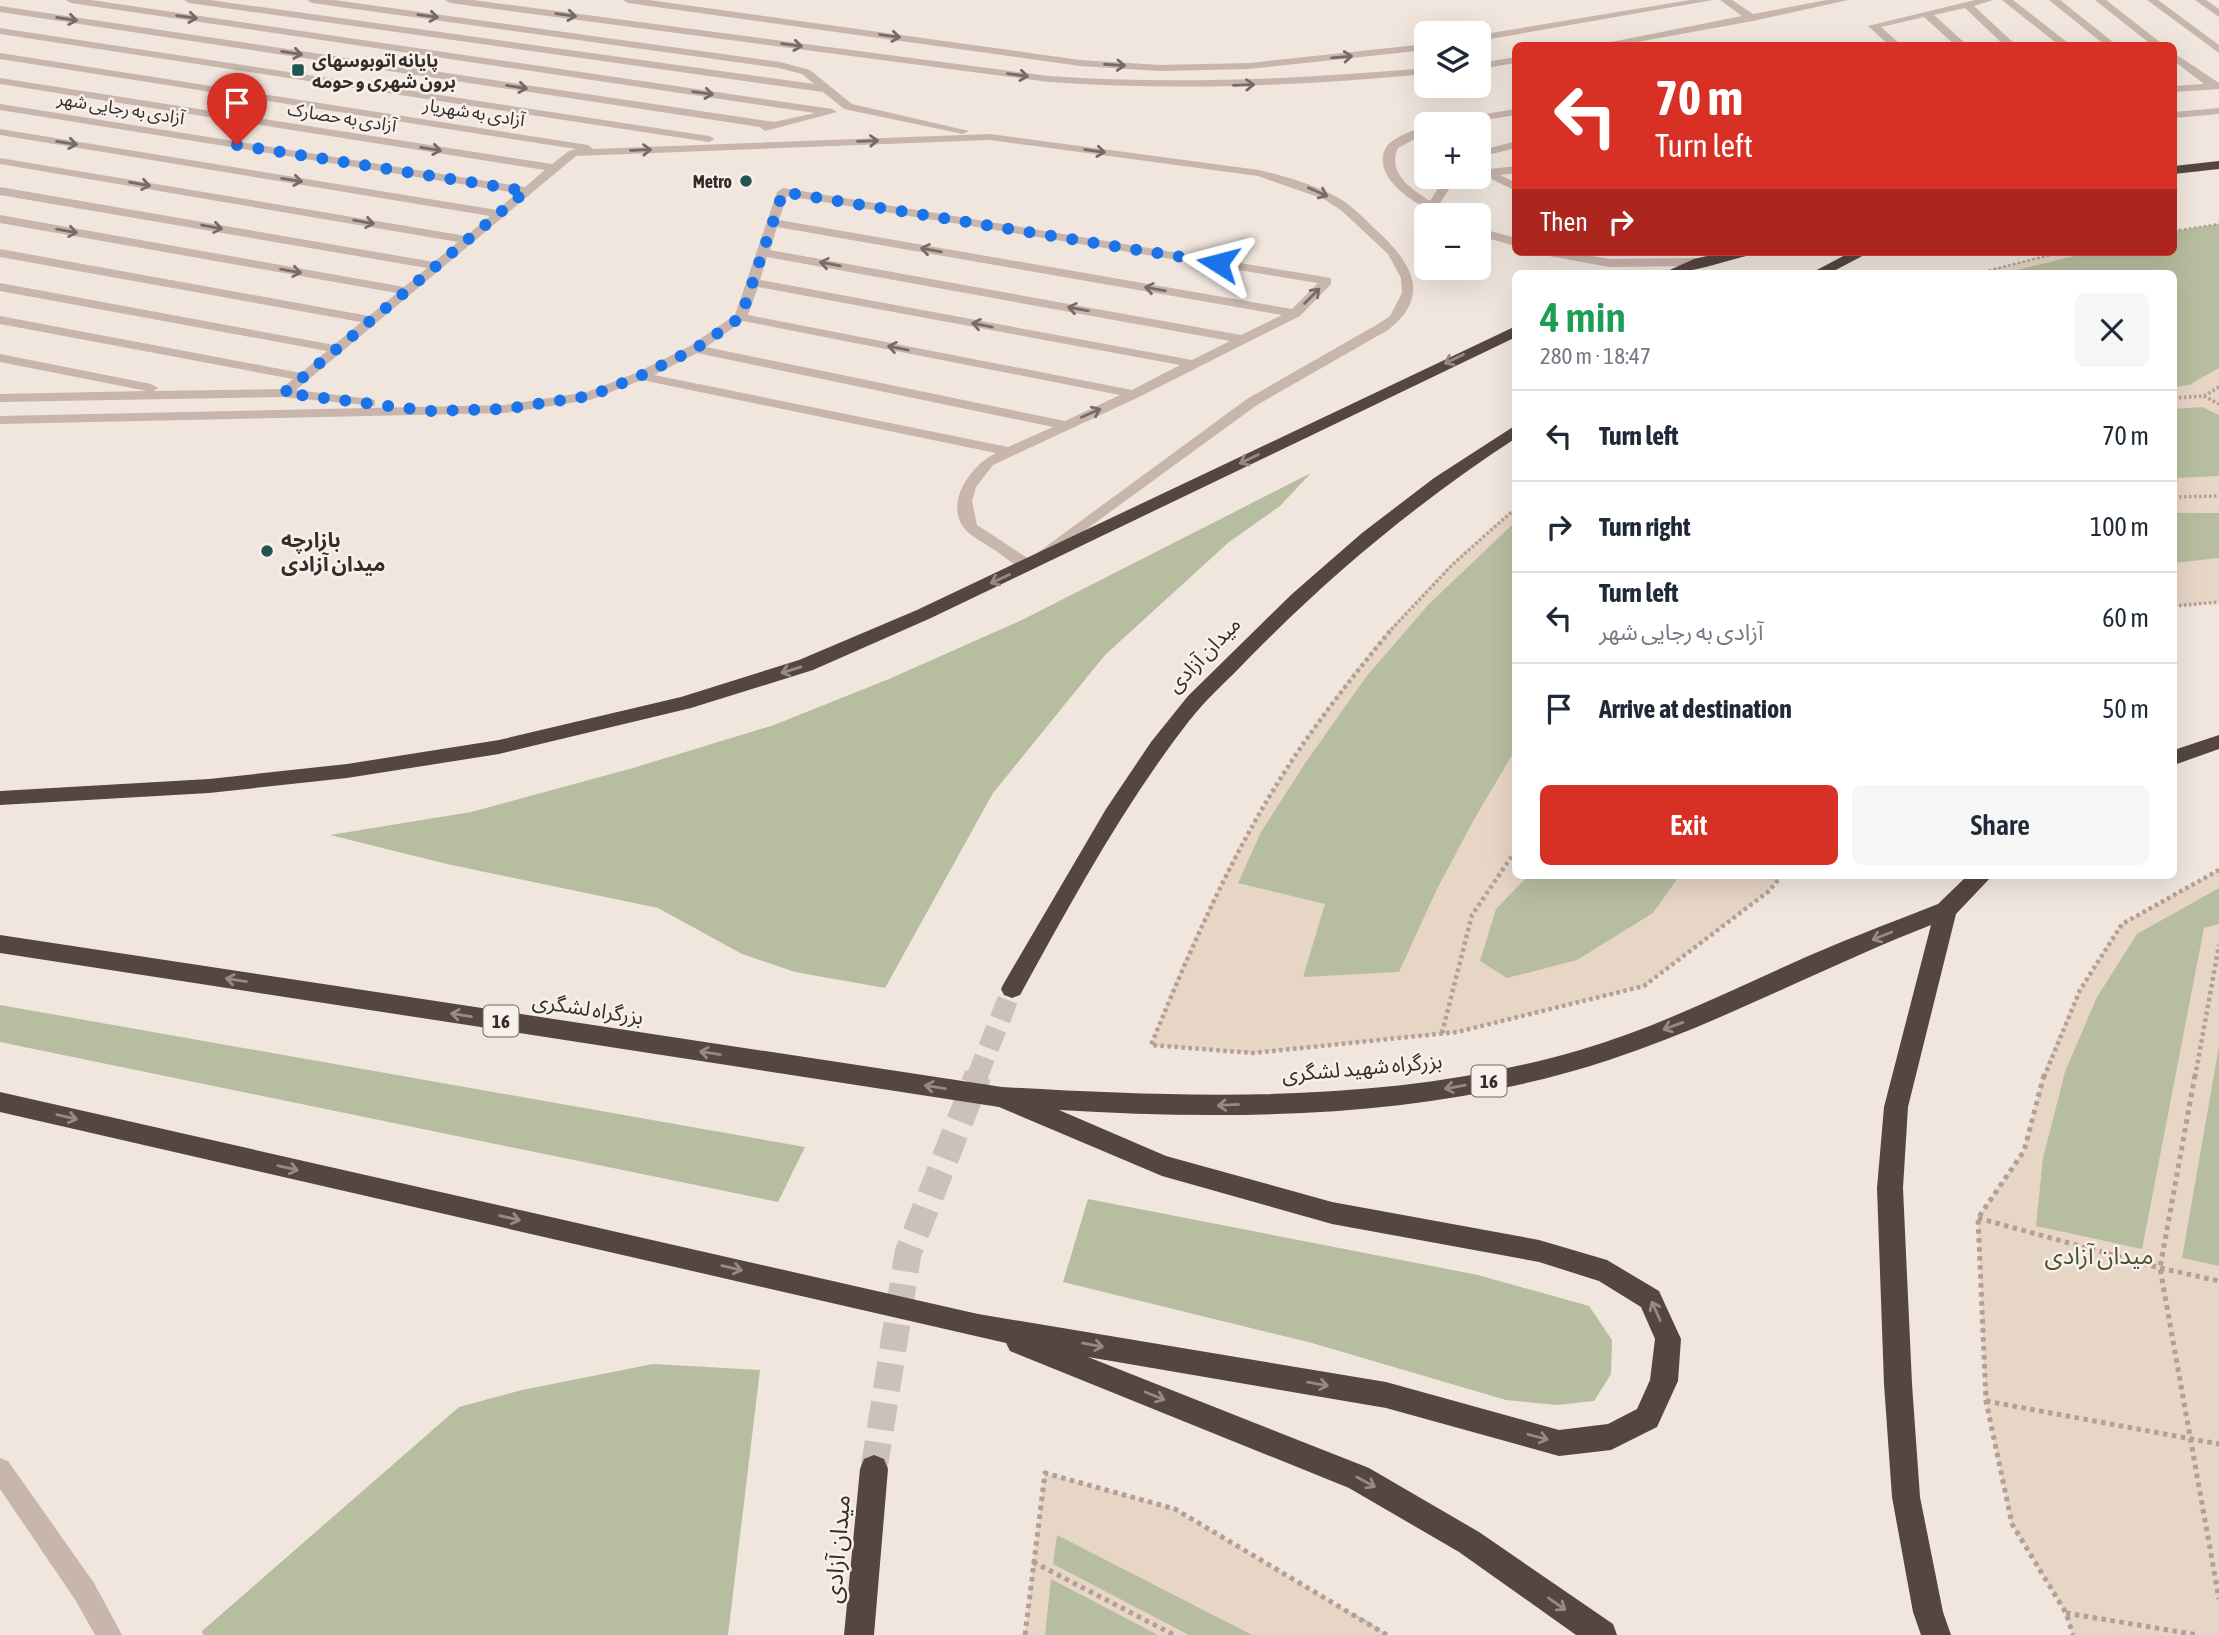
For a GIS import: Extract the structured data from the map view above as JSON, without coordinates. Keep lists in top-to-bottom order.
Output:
{
  "streets": {
    "highway": [
      "میدان آزادی",
      "بزرگراه لشگری",
      "16",
      "بزرگراه شهید لشگری"
    ],
    "lane": ["آزادی به رجایی شهر", "آزادی به شهریار", "آزادی به حصارک"]
  },
  "crossings": [
    ["بزرگراه لشگری", "بزرگراه شهید لشگری"]
  ],
  "one_way": ["بزرگراه شهید لشگری"],
  "parks": ["میدان آزادی"],
  "places": {
    "transit": ["پایانه اتوبوسهای برون شهری و حومه"],
    "other": ["Metro", "بازارچه میدان آزادی"]
  },
  "page": {
    "map_buttons": ["+", "−"],
    "turn": ["70 m", "Turn left"],
    "then": "Then",
    "heading": ["4 min", "280 m · 18:47"],
    "list": [
      {
        "name": "Turn left",
        "value": "70 m"
      },
      {
        "name": "Turn right",
        "value": "100 m"
      },
      {
        "name": "Turn left",
        "note": "آزادی به رجایی شهر",
        "value": "60 m"
      },
      {
        "name": "Arrive at destination",
        "value": "50 m"
      }
    ],
    "buttons": ["Exit", "Share"]
  }
}
